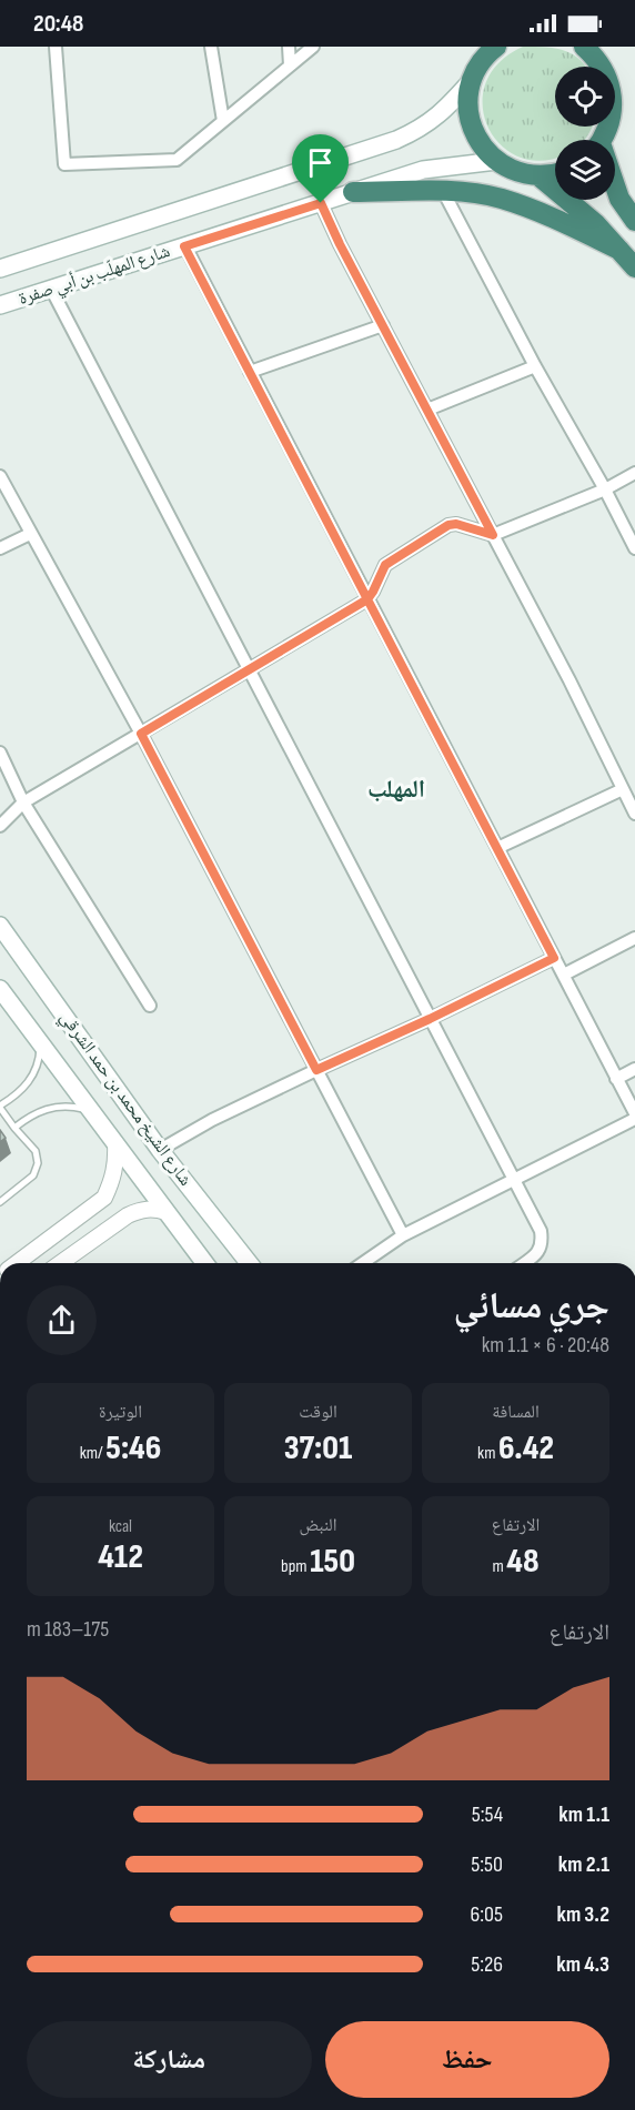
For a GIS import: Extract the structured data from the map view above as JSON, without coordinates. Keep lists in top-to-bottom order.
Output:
{
  "streets": {
    "main road": ["شارع المهلّب بن أبي صفرة", "شارع الشيخ محمد بن حمد الشرقي"]
  },
  "districts": ["المهلب"],
  "page": {
    "status": "20:48",
    "heading": ["جري مسائي", "20:48 · 6 × 1.1 km"],
    "stats": [
      ["المسافة", "6.42 km"],
      ["الوقت", "37:01"],
      ["الوتيرة", "5:46 /km"],
      ["الارتفاع", "48 m"],
      ["النبض", "150 bpm"],
      ["kcal", "412"]
    ],
    "chart": ["الارتفاع", "175–183 m"],
    "list": [
      {
        "name": "1.1 km",
        "note": "5:54"
      },
      {
        "name": "2.1 km",
        "note": "5:50"
      },
      {
        "name": "3.2 km",
        "note": "6:05"
      },
      {
        "name": "4.3 km",
        "note": "5:26"
      }
    ],
    "buttons": ["حفظ", "مشاركة"]
  }
}
